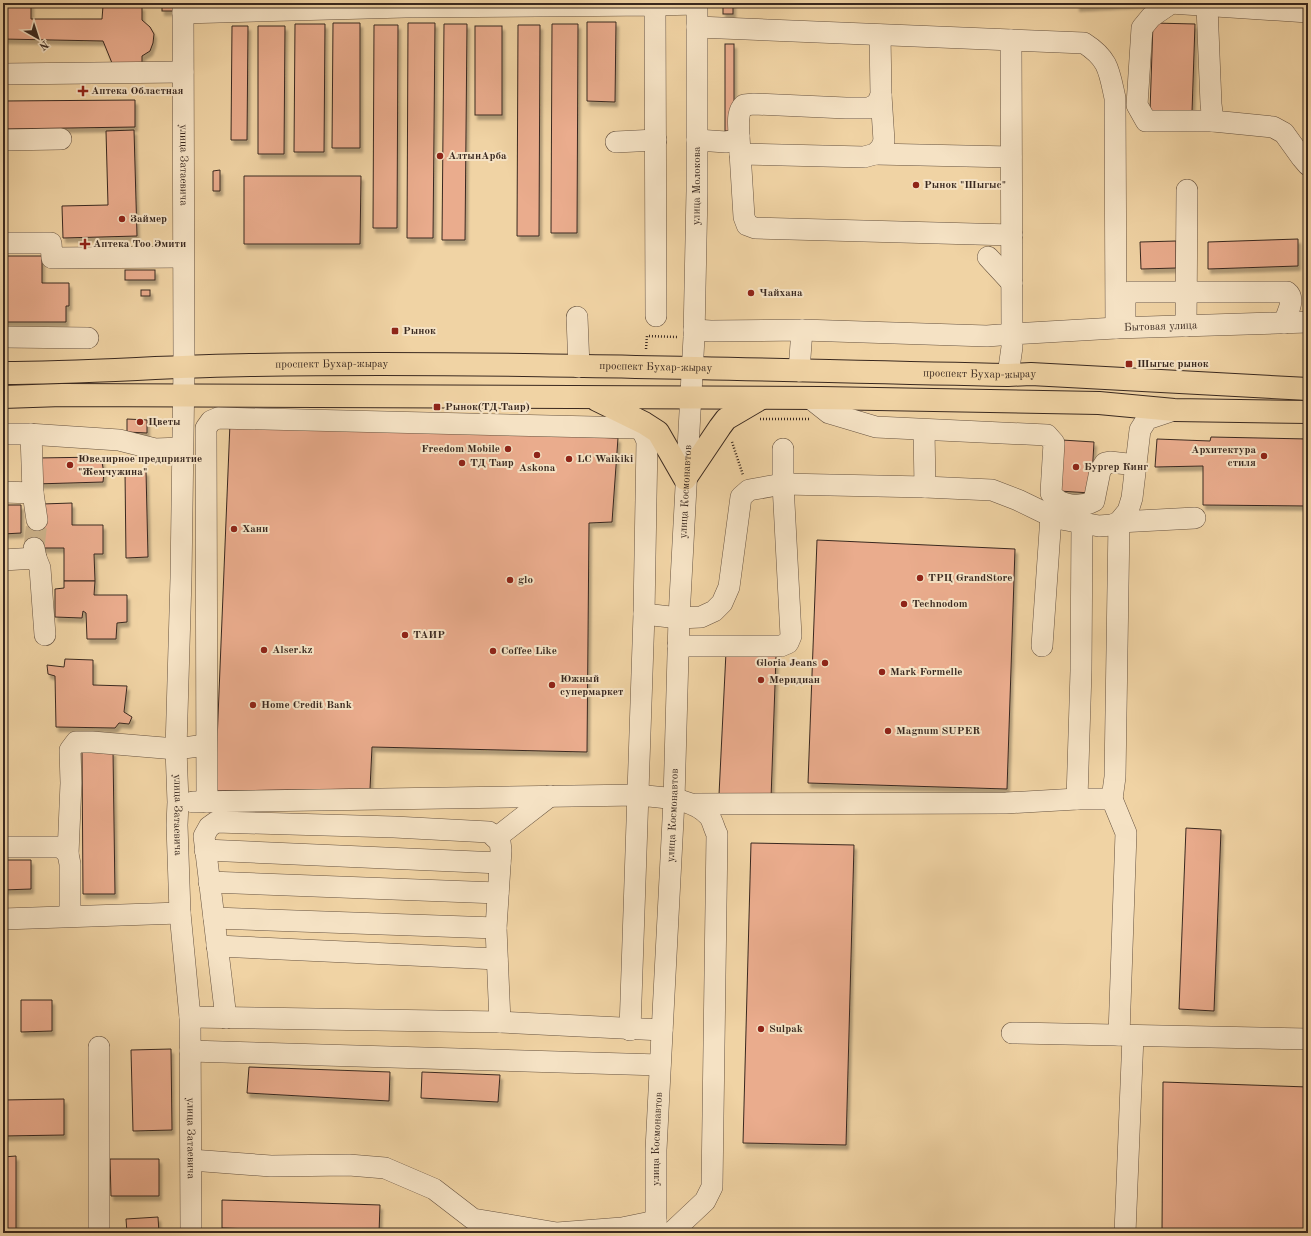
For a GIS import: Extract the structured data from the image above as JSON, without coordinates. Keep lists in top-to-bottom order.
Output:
{
  "streets": {
    "main road": ["проспект Бухар-жырау"],
    "street": [
      "улица Затаевича",
      "улица Молокова",
      "Бытовая улица",
      "улица Космонавтов"
    ]
  },
  "crossings": [
    ["улица Затаевича", "проспект Бухар-жырау"],
    ["улица Молокова", "Бытовая улица"],
    ["улица Молокова", "проспект Бухар-жырау"],
    ["улица Молокова", "улица Космонавтов"],
    ["проспект Бухар-жырау", "улица Космонавтов"]
  ],
  "places": {
    "health": ["Аптека Областная", "Аптека Тоо Эмити"],
    "other": [
      "АлтынАрба",
      "Рынок \"Шыгыс\"",
      "Займер",
      "Чайхана",
      "Цветы",
      "Freedom Mobile",
      "Askona",
      "Архитектура стиля",
      "LC Waikiki",
      "ТД Таир",
      "Ювелирное предприятие \"Жемчужина\"",
      "Бургер Кинг",
      "Хани",
      "ТРЦ GrandStore",
      "glo",
      "Technodom",
      "ТАИР",
      "Alser.kz",
      "Coffee Like",
      "Gloria Jeans",
      "Mark Formelle",
      "Меридиан",
      "Южный супермаркет",
      "Home Credit Bank",
      "Magnum SUPER",
      "Sulpak"
    ],
    "transit": ["Рынок", "Шыгыс рынок", "Рынок(ТД Таир)"]
  },
  "north": "bottom right"
}
